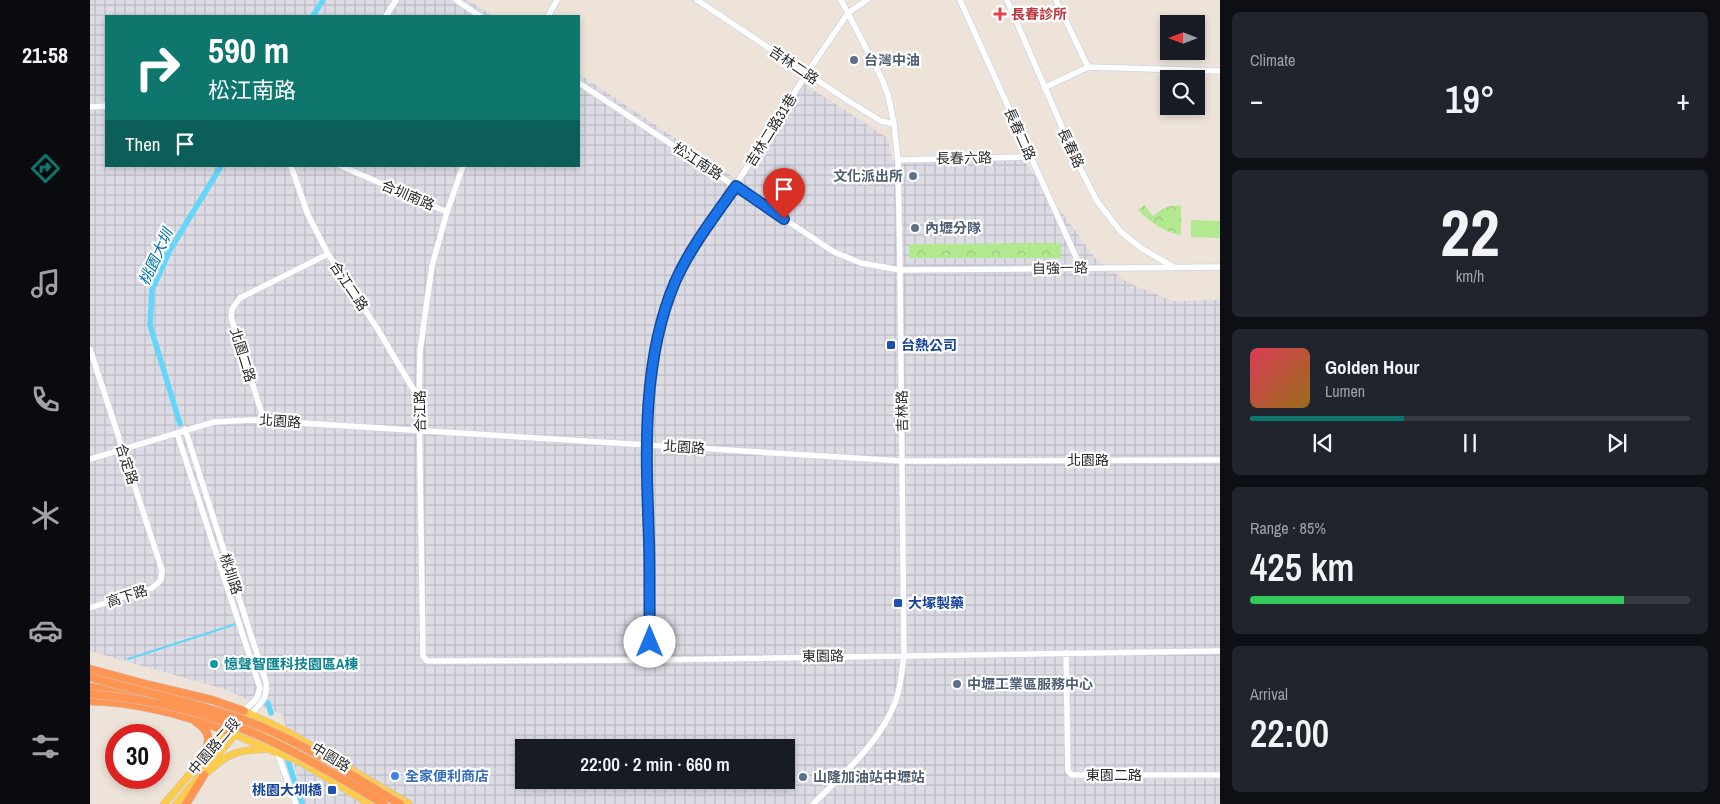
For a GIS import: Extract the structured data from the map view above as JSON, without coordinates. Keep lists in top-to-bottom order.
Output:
{
  "streets": {
    "main road": ["中園路二段", "中園路"],
    "street": [
      "吉林二路",
      "吉林二路31巷",
      "長春二路",
      "長春路",
      "長春六路",
      "松江南路",
      "合圳南路",
      "自強一路",
      "合江二路",
      "北園二路",
      "合江路",
      "吉林路",
      "北園路",
      "合定路",
      "桃圳路",
      "高下路",
      "東園路",
      "東園二路"
    ]
  },
  "crossings": [
    ["吉林二路", "吉林二路31巷"],
    ["吉林二路", "吉林路"],
    ["吉林二路31巷", "松江南路"],
    ["吉林二路31巷", "吉林路"],
    ["吉林二路31巷", "北園路"],
    ["吉林二路31巷", "東園路"],
    ["長春二路", "長春六路"],
    ["長春二路", "自強一路"],
    ["長春路", "自強一路"],
    ["長春六路", "吉林路"],
    ["松江南路", "自強一路"],
    ["松江南路", "吉林路"],
    ["合圳南路", "合江路"],
    ["自強一路", "吉林路"],
    ["合江二路", "北園二路"],
    ["合江二路", "合江路"],
    ["北園二路", "北園路"],
    ["合江路", "北園路"],
    ["合江路", "東園路"],
    ["吉林路", "北園路"],
    ["吉林路", "東園路"],
    ["北園路", "合定路"],
    ["北園路", "桃圳路"],
    ["合定路", "高下路"],
    ["桃圳路", "中園路二段"],
    ["桃圳路", "中園路"],
    ["東園路", "東園二路"],
    ["中園路二段", "中園路"]
  ],
  "water": ["桃園大圳"],
  "places": {
    "health": ["長春診所"],
    "other": [
      "台灣中油",
      "文化派出所",
      "內壢分隊",
      "憶聲智匯科技園區A棟",
      "中壢工業區服務中心",
      "全家便利商店",
      "山隆加油站中壢站"
    ],
    "transit": ["台熱公司", "大塚製藥", "桃園大圳橋"]
  },
  "north": "left",
  "page": {
    "tabs": "21:58",
    "tile": [
      "Climate",
      ["22", "km/h"],
      ["Range · 85%", "425 km"],
      ["Arrival", "22:00"]
    ],
    "turn": ["590 m", "松江南路"],
    "heat": ["−", "19°", "+"],
    "then": "Then",
    "song": ["Golden Hour", "Lumen"],
    "limit": "30",
    "trip": "22:00 · 2 min · 660 m"
  }
}
